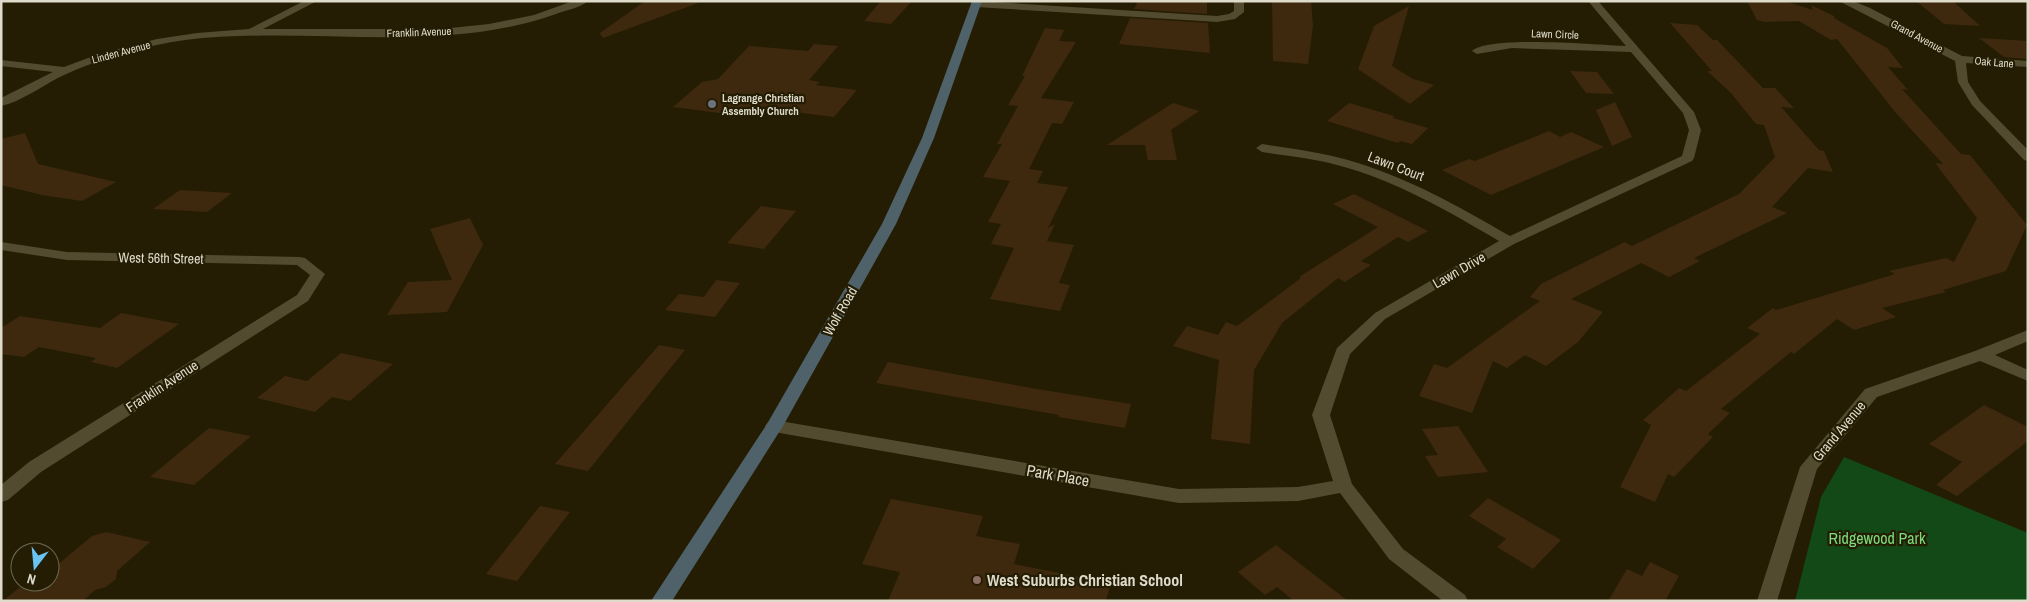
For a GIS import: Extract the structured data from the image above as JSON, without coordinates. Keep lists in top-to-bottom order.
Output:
{
  "streets": {
    "main road": ["Wolf Road"],
    "street": [
      "Franklin Avenue",
      "Lawn Circle",
      "Grand Avenue",
      "Linden Avenue",
      "Oak Lane",
      "Lawn Court",
      "West 56th Street",
      "Lawn Drive",
      "Park Place"
    ]
  },
  "crossings": [
    ["Franklin Avenue", "Linden Avenue"],
    ["Franklin Avenue", "West 56th Street"],
    ["Lawn Circle", "Lawn Drive"],
    ["Grand Avenue", "Oak Lane"],
    ["Lawn Court", "Lawn Drive"],
    ["Lawn Drive", "Park Place"],
    ["Wolf Road", "Park Place"]
  ],
  "parks": ["Ridgewood Park"],
  "places": ["Lagrange Christian Assembly Church", "West Suburbs Christian School"],
  "north": "bottom"
}
